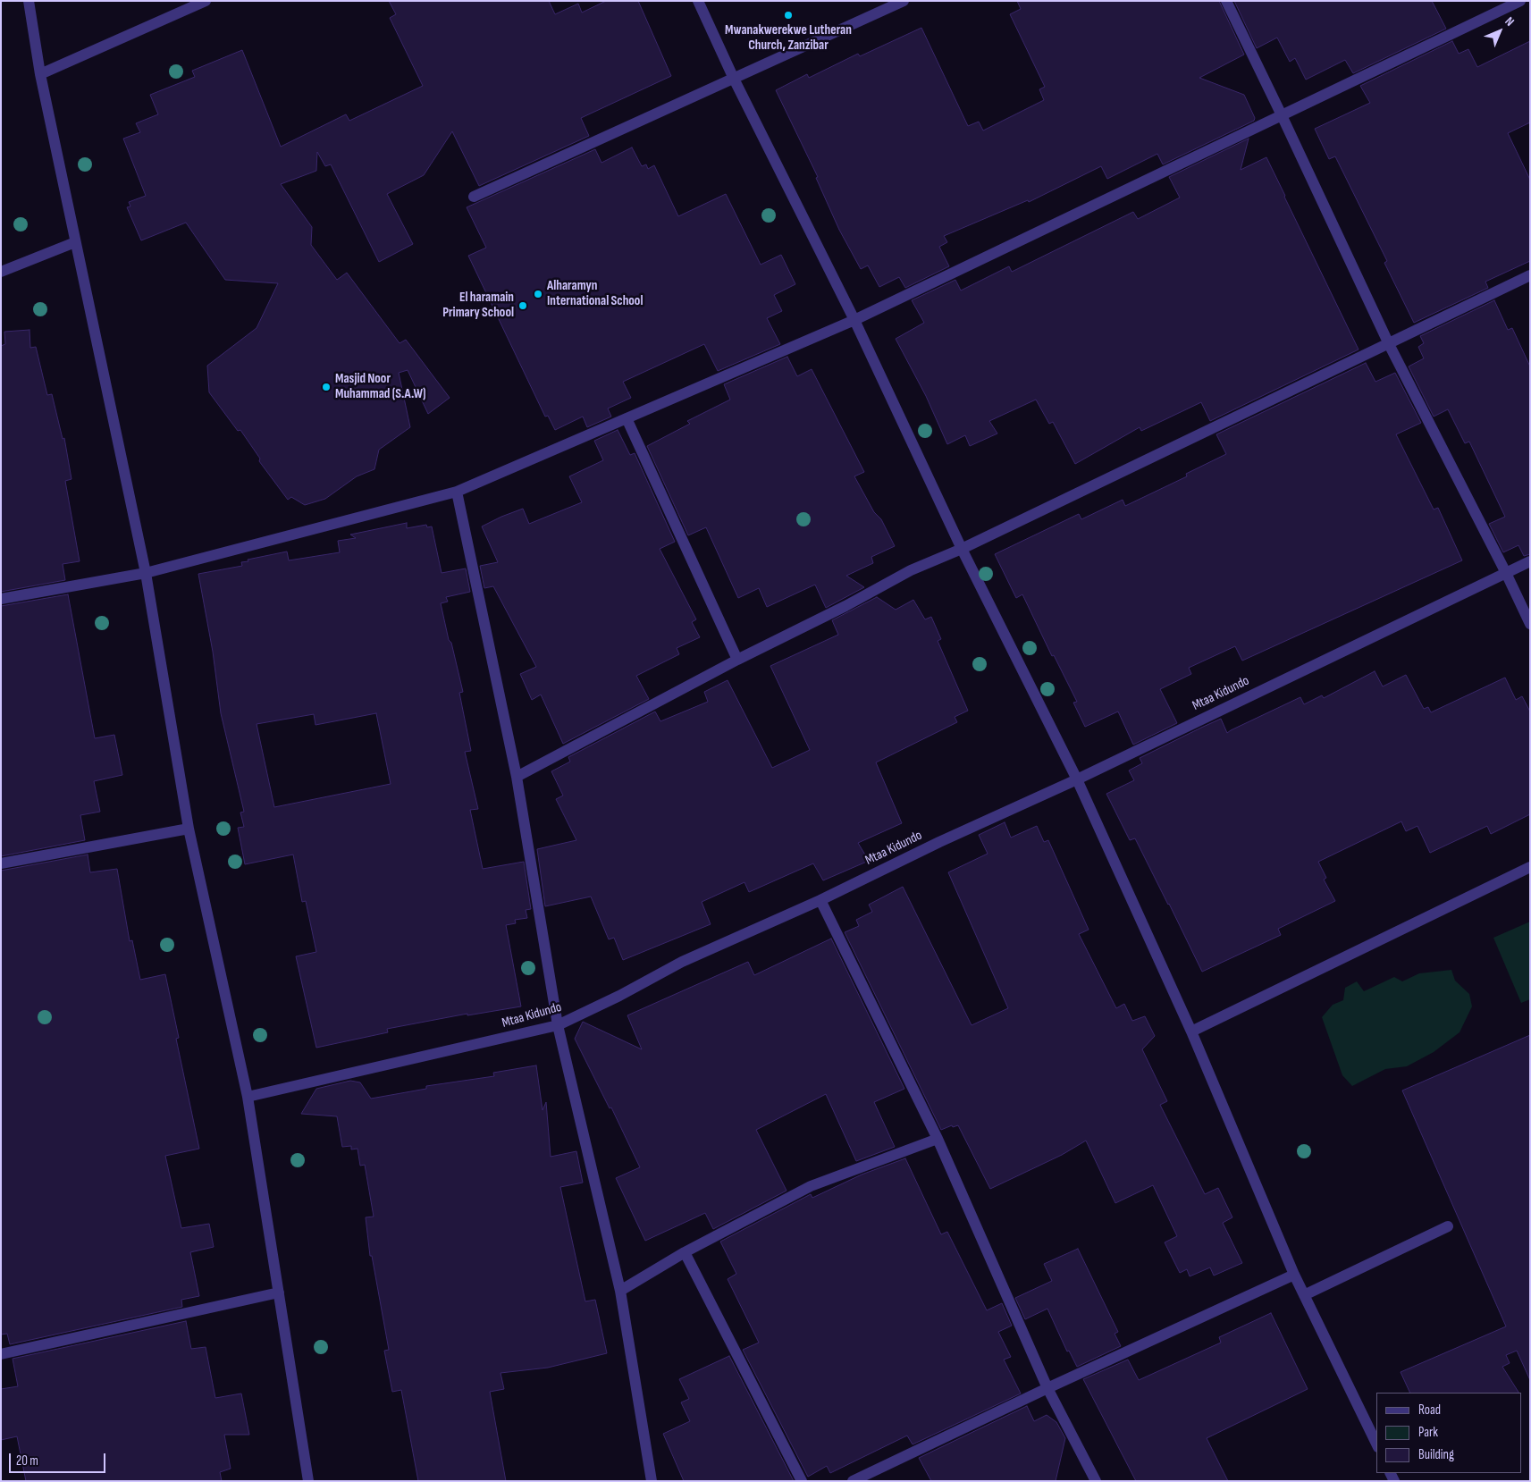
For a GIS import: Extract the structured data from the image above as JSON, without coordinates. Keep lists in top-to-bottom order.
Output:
{
  "streets": {
    "street": ["Mtaa Kidundo"]
  },
  "places": [
    "Mwanakwerekwe Lutheran Church, Zanzibar",
    "Alharamyn International School",
    "El haramain Primary School",
    "Masjid Noor Muhammad (S.A.W)"
  ],
  "legend": ["Road", "Park", "Building"],
  "scale_bar": "20 m",
  "north": "top right"
}
